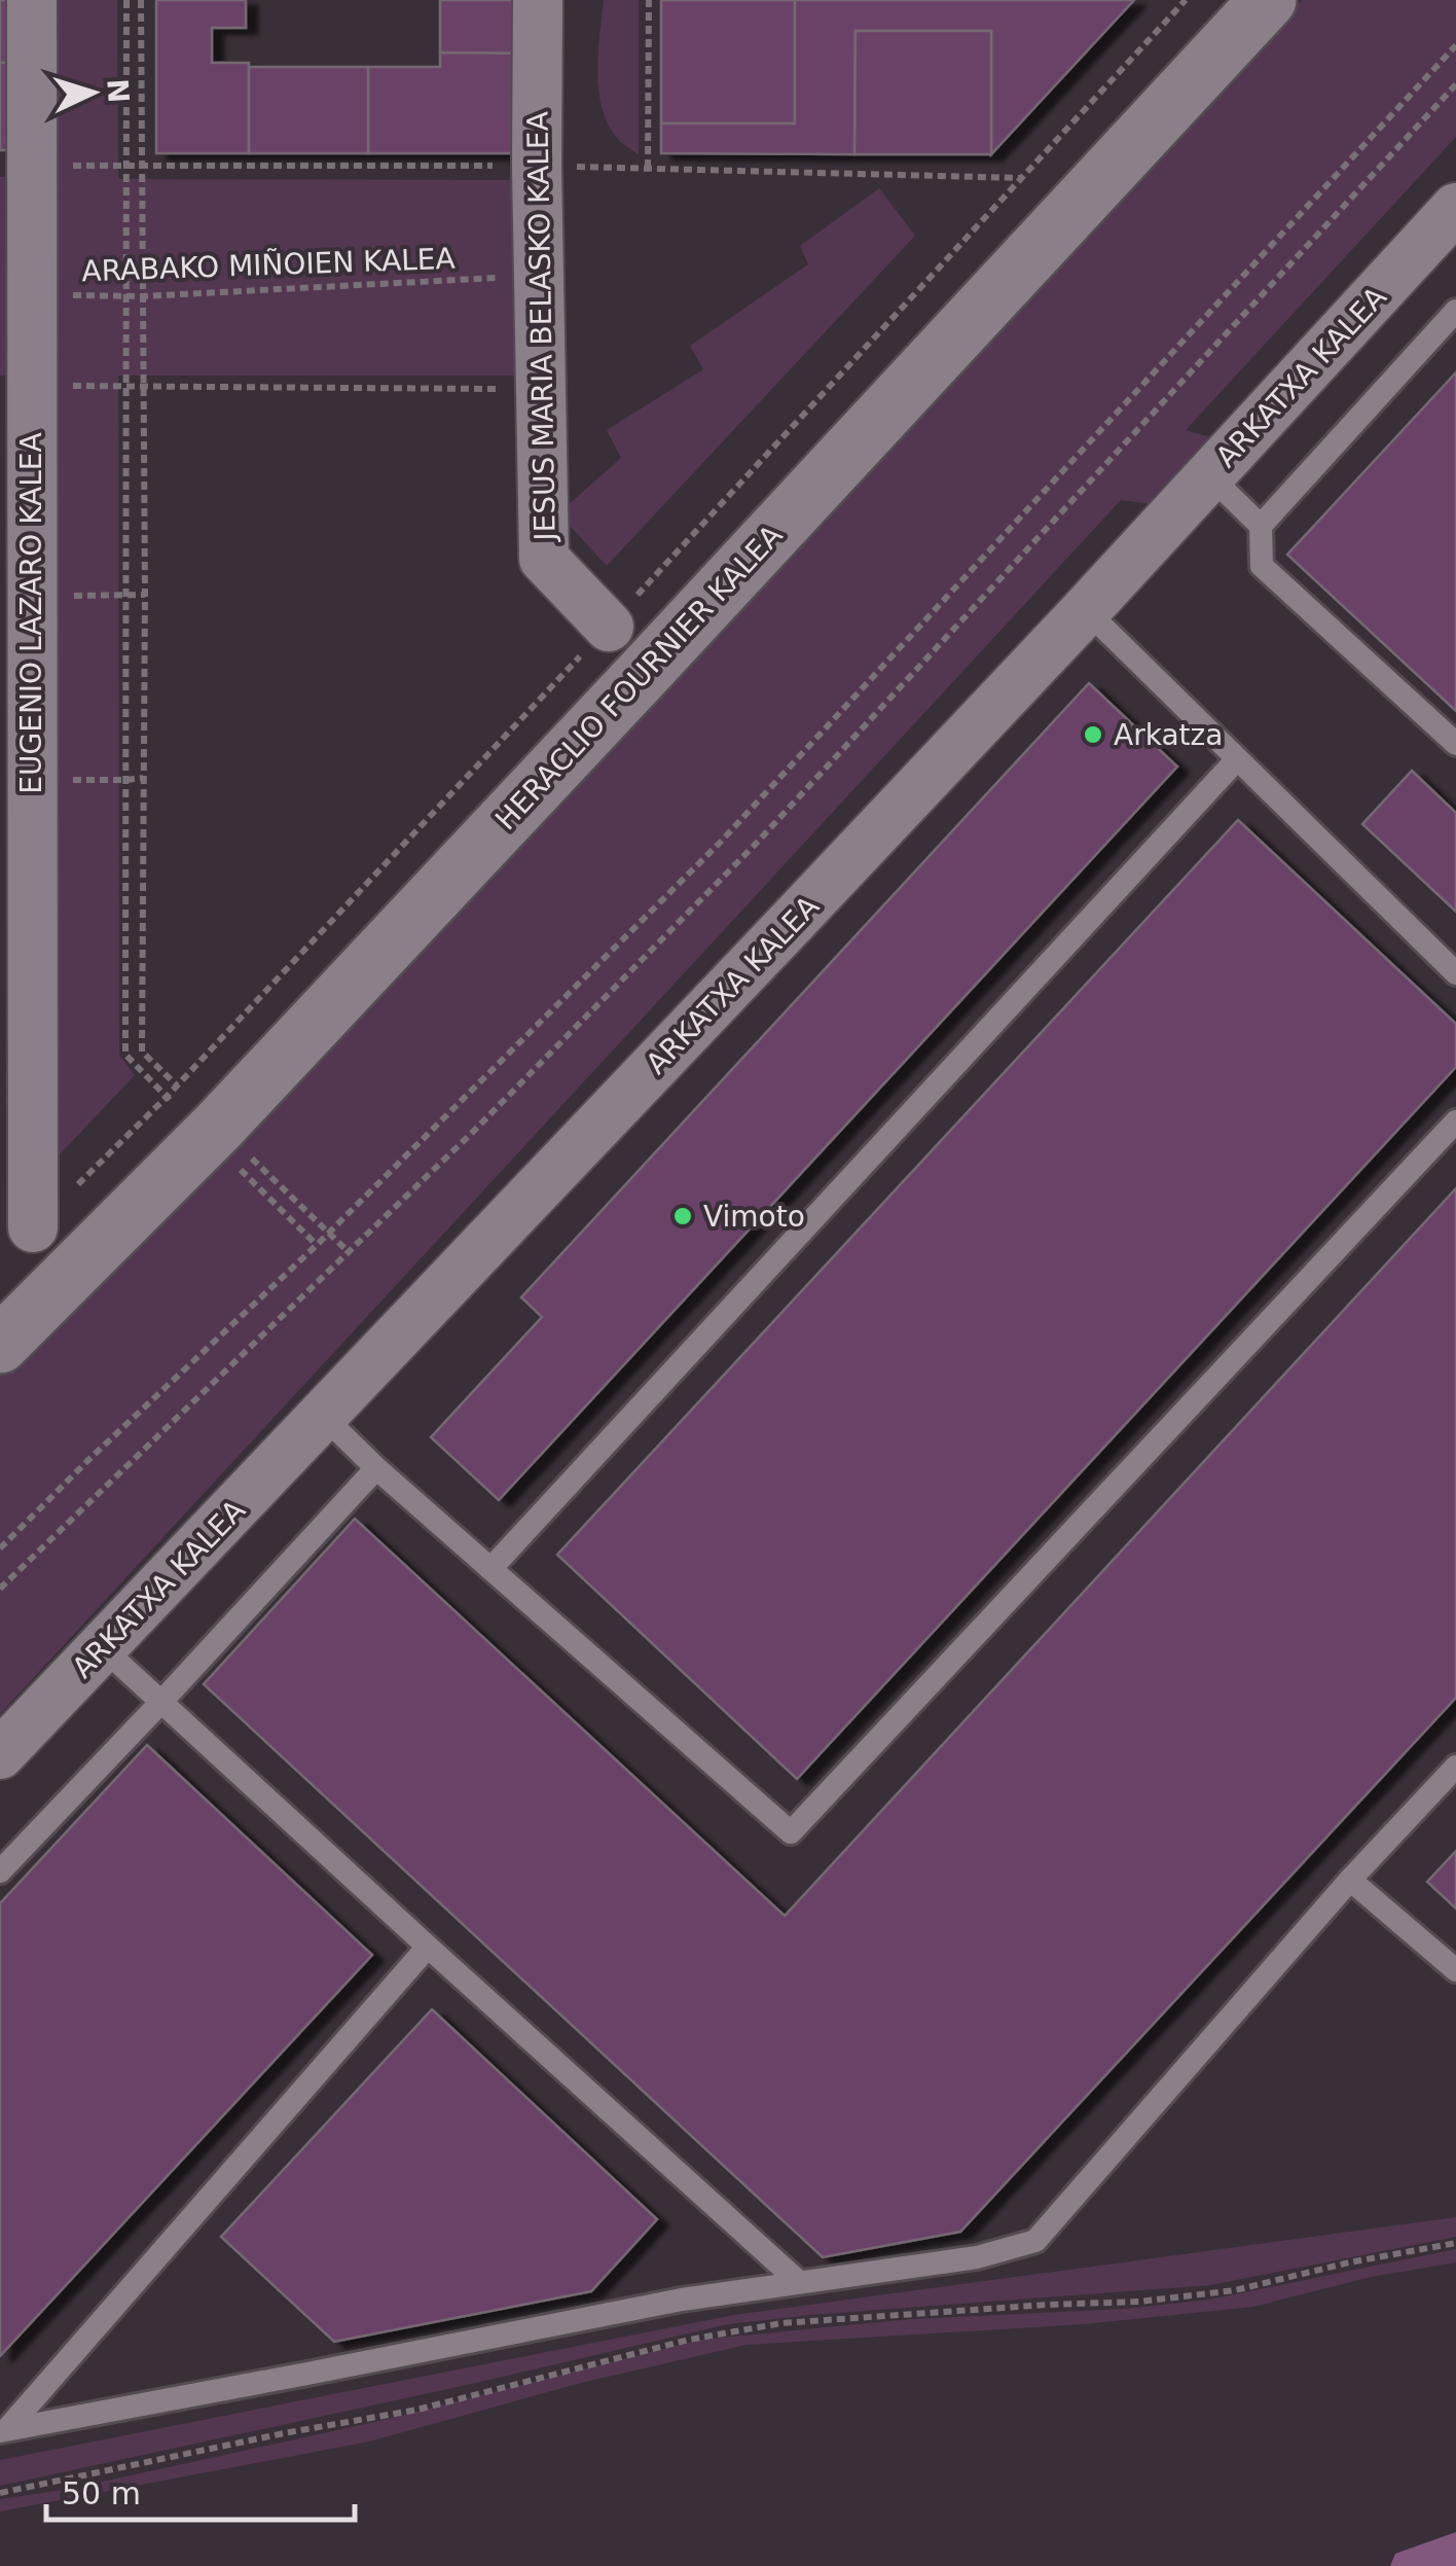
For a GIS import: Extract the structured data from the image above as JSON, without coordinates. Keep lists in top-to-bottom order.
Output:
{
  "streets": {
    "main road": ["HERACLIO FOURNIER KALEA"],
    "street": ["JESUS MARIA BELASKO KALEA", "ARKATXA KALEA", "EUGENIO LAZARO KALEA"],
    "path": ["ARABAKO MIÑOIEN KALEA"]
  },
  "crossings": [
    ["ARABAKO MIÑOIEN KALEA", "JESUS MARIA BELASKO KALEA"],
    ["ARABAKO MIÑOIEN KALEA", "EUGENIO LAZARO KALEA"]
  ],
  "places": ["Arkatza", "Vimoto"],
  "scale_bar": "50 m",
  "north": "right"
}
